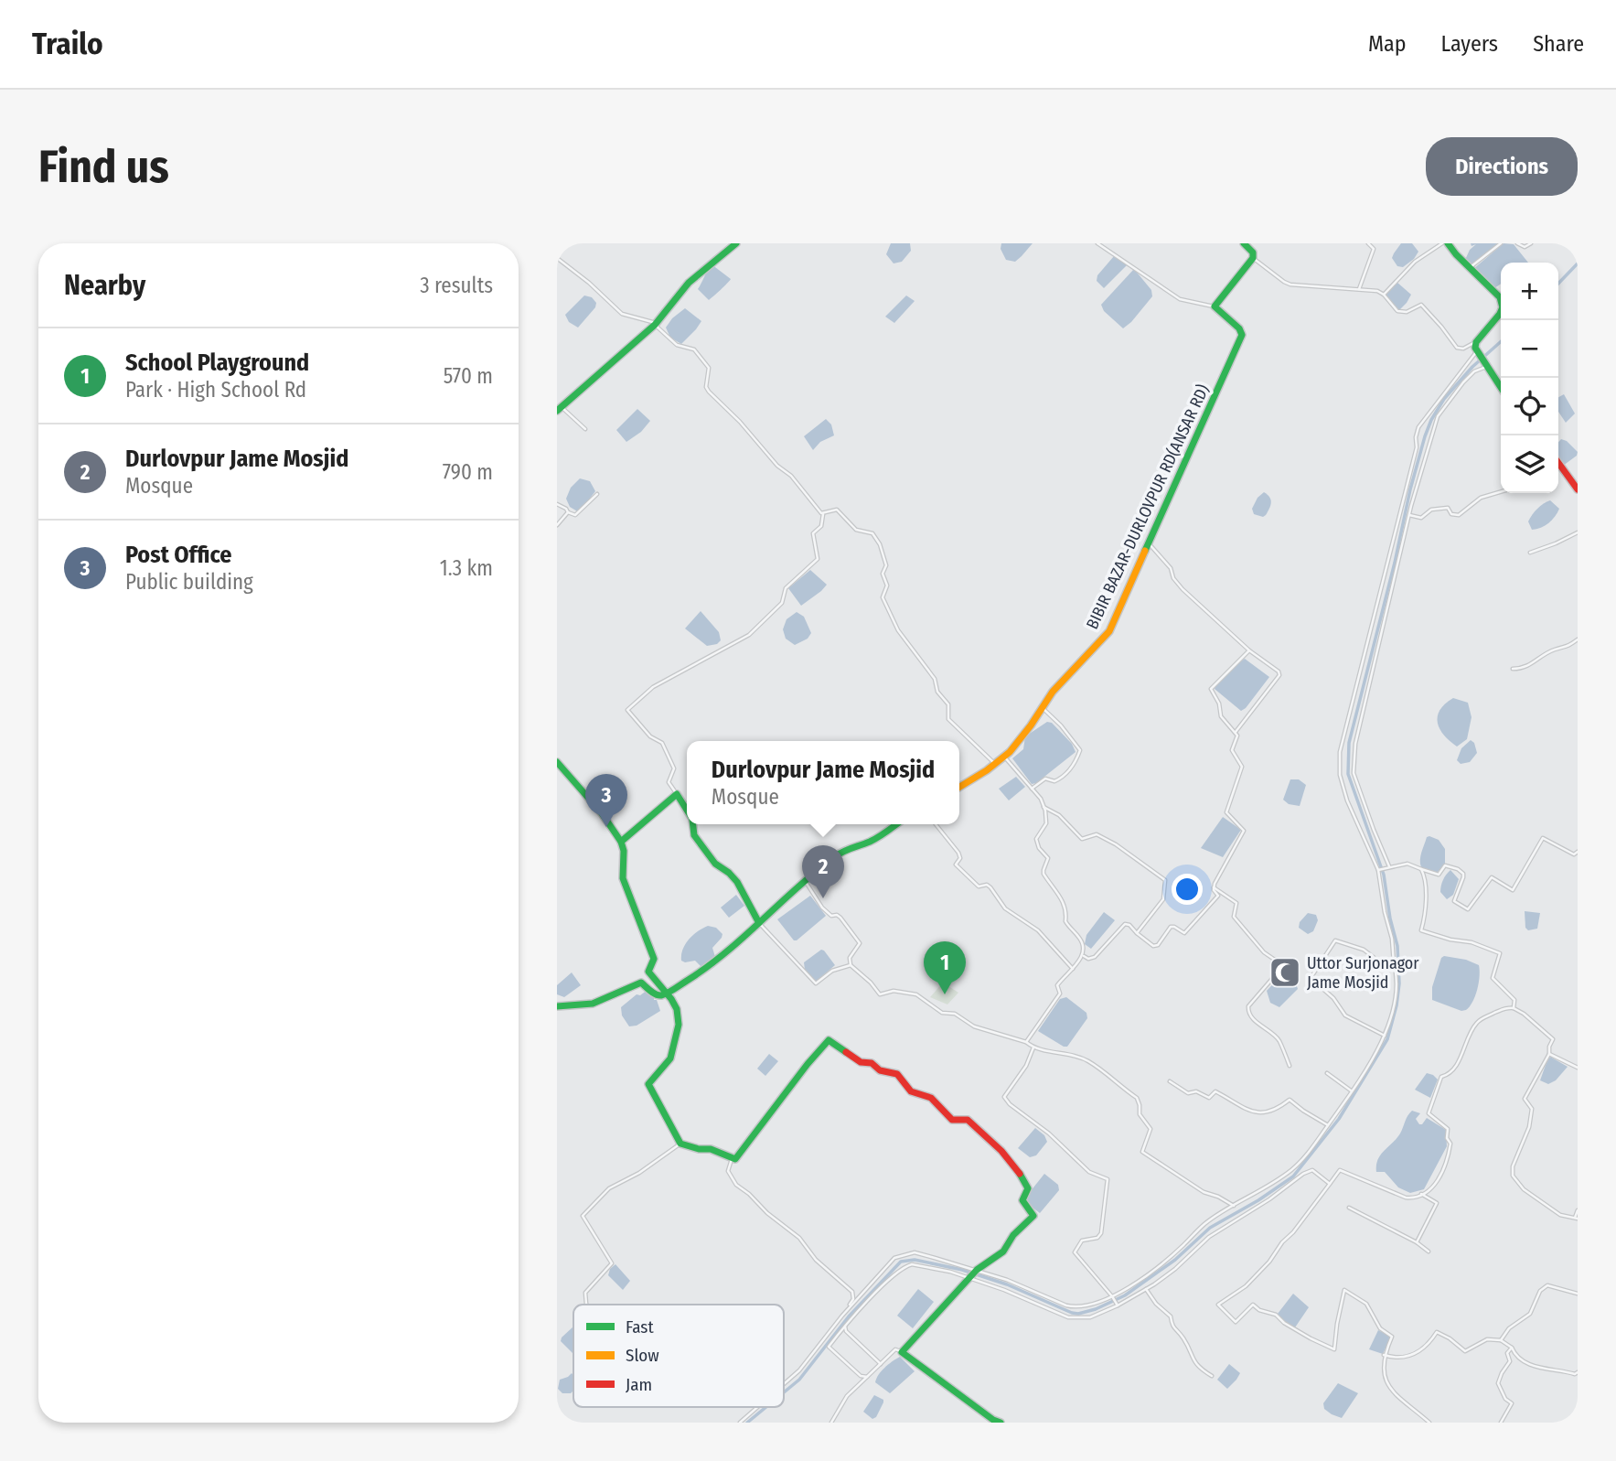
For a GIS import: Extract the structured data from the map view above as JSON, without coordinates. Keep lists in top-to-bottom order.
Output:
{
  "streets": {
    "main road": ["BIBIR BAZAR-DURLOVPUR RD(ANSAR RD)"]
  },
  "places": {
    "mosque": ["Uttor Surjonagor Jame Mosjid"]
  },
  "legend": ["Fast", "Slow", "Jam"],
  "page": {
    "header": "Trailo",
    "nav": ["Map", "Layers", "Share"],
    "buttons": "Directions",
    "title": "Find us",
    "heading": ["Nearby", "3 results"],
    "map_buttons": ["+", "−"],
    "list": [
      {
        "mark": "1",
        "name": "School Playground",
        "note": "Park · High School Rd",
        "value": "570 m"
      },
      {
        "mark": "2",
        "name": "Durlovpur Jame Mosjid",
        "note": "Mosque",
        "value": "790 m"
      },
      {
        "mark": "3",
        "name": "Post Office",
        "note": "Public building",
        "value": "1.3 km"
      }
    ],
    "popup": ["Durlovpur Jame Mosjid", "Mosque"],
    "pins": ["3", "2", "1"]
  }
}
